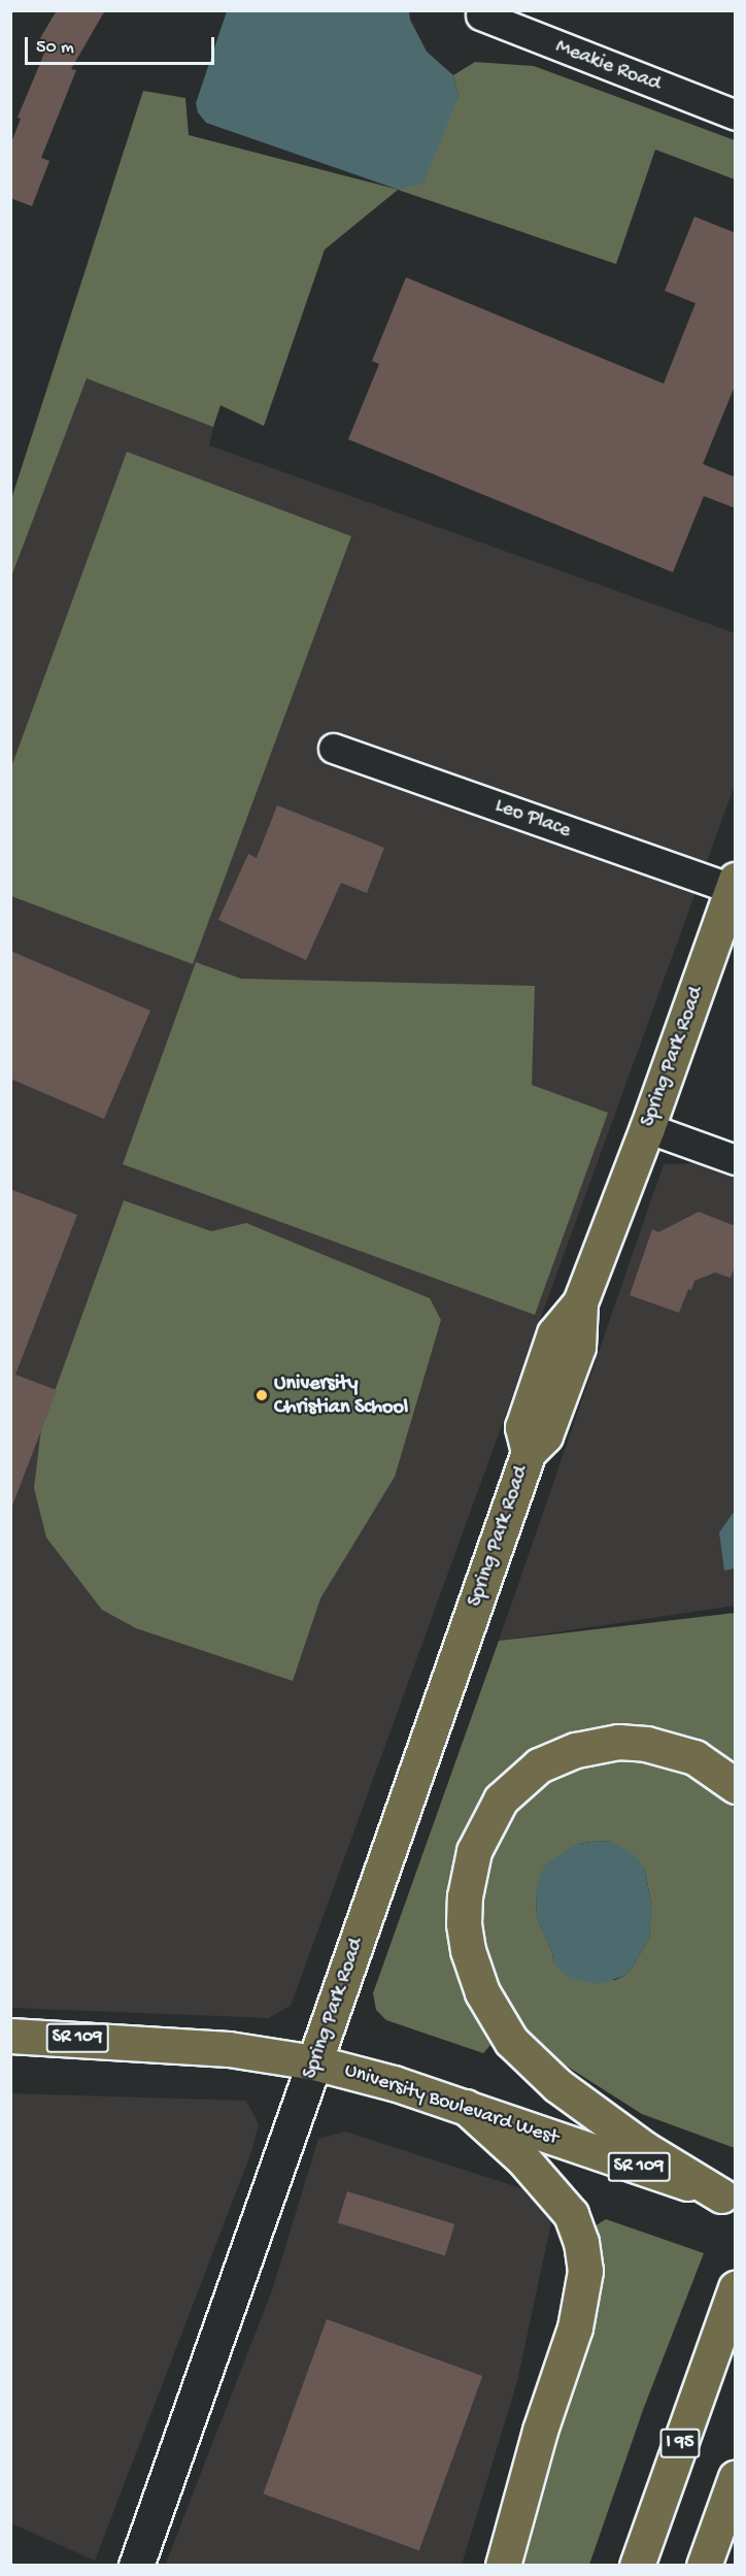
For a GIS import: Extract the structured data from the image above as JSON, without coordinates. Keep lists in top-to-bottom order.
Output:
{
  "streets": {
    "main road": [
      "Spring Park Road",
      "SR 109",
      "University Boulevard West",
      "I 95"
    ],
    "street": ["Meakie Road", "Leo Place"]
  },
  "crossings": [
    ["Leo Place", "Spring Park Road"],
    ["Spring Park Road", "University Boulevard West"]
  ],
  "places": ["University Christian School"],
  "scale_bar": "50 m"
}
